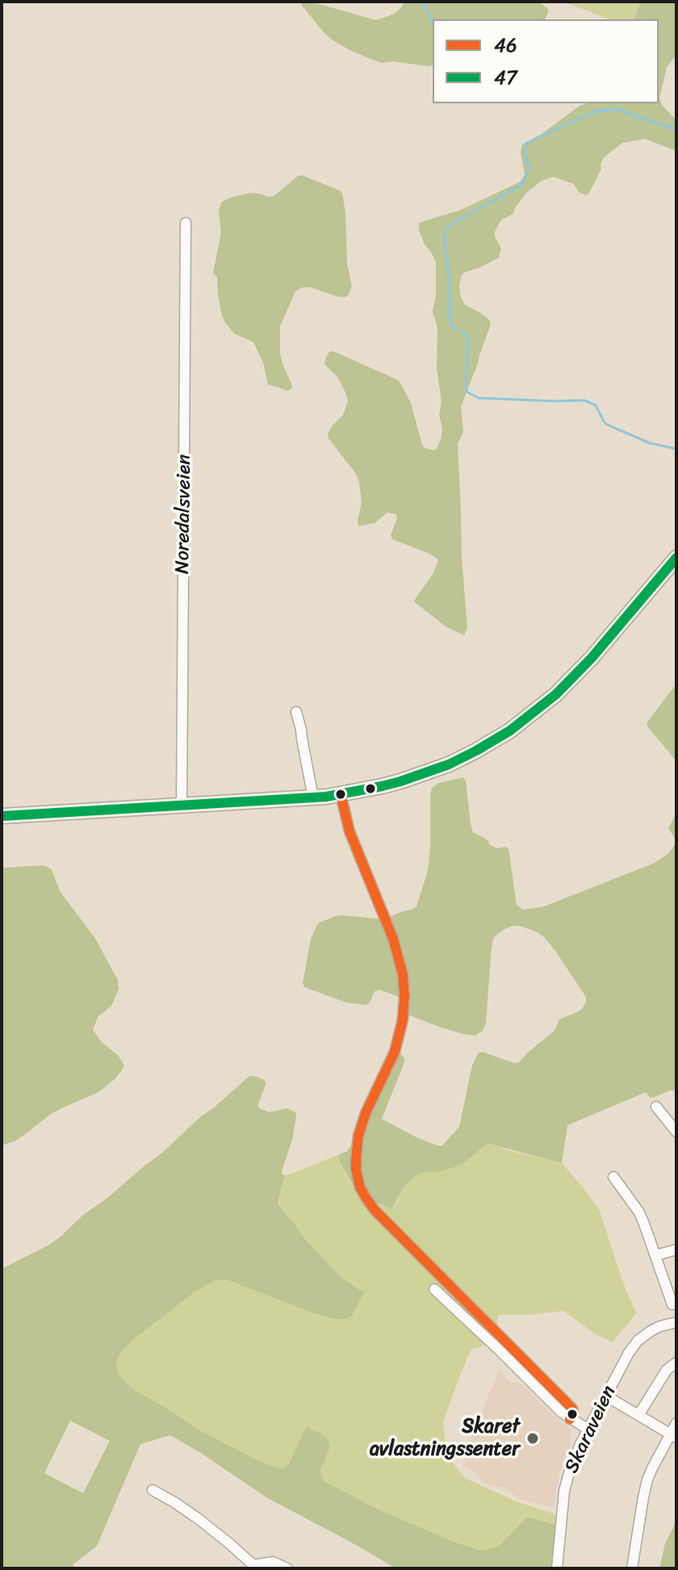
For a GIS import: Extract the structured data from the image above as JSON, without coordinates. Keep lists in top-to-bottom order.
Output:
{
  "streets": {
    "street": ["Noredalsveien", "Skaraveien"]
  },
  "places": ["Skaret avlastningssenter"],
  "lines": ["transit line 47", "transit line 46"],
  "legend": ["46", "47"]
}
